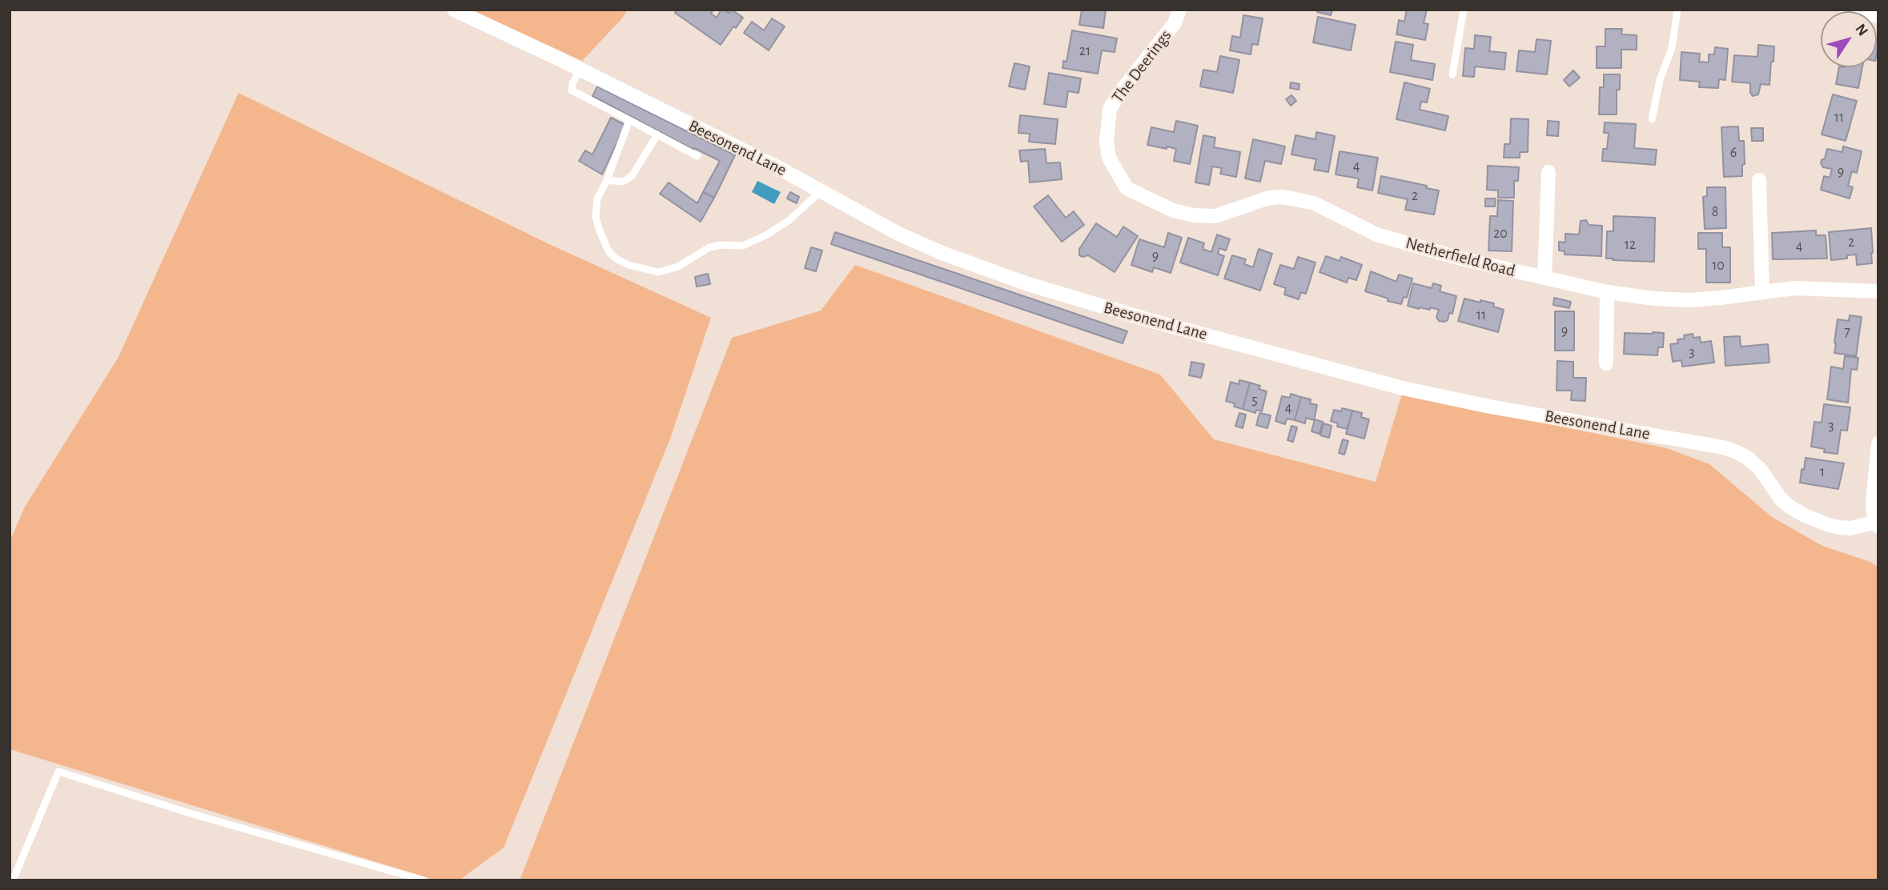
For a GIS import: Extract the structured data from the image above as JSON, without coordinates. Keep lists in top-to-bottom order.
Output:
{
  "streets": {
    "street": ["The Deerings", "Beesonend Lane", "Netherfield Road"]
  },
  "crossings": [
    ["The Deerings", "Netherfield Road"]
  ],
  "house_numbers": [
    "21",
    "11",
    "6",
    "4",
    "9",
    "2",
    "8",
    "20",
    "2",
    "12",
    "4",
    "9",
    "10",
    "11",
    "9",
    "7",
    "3",
    "5",
    "4",
    "3",
    "1"
  ],
  "north": "top right"
}
